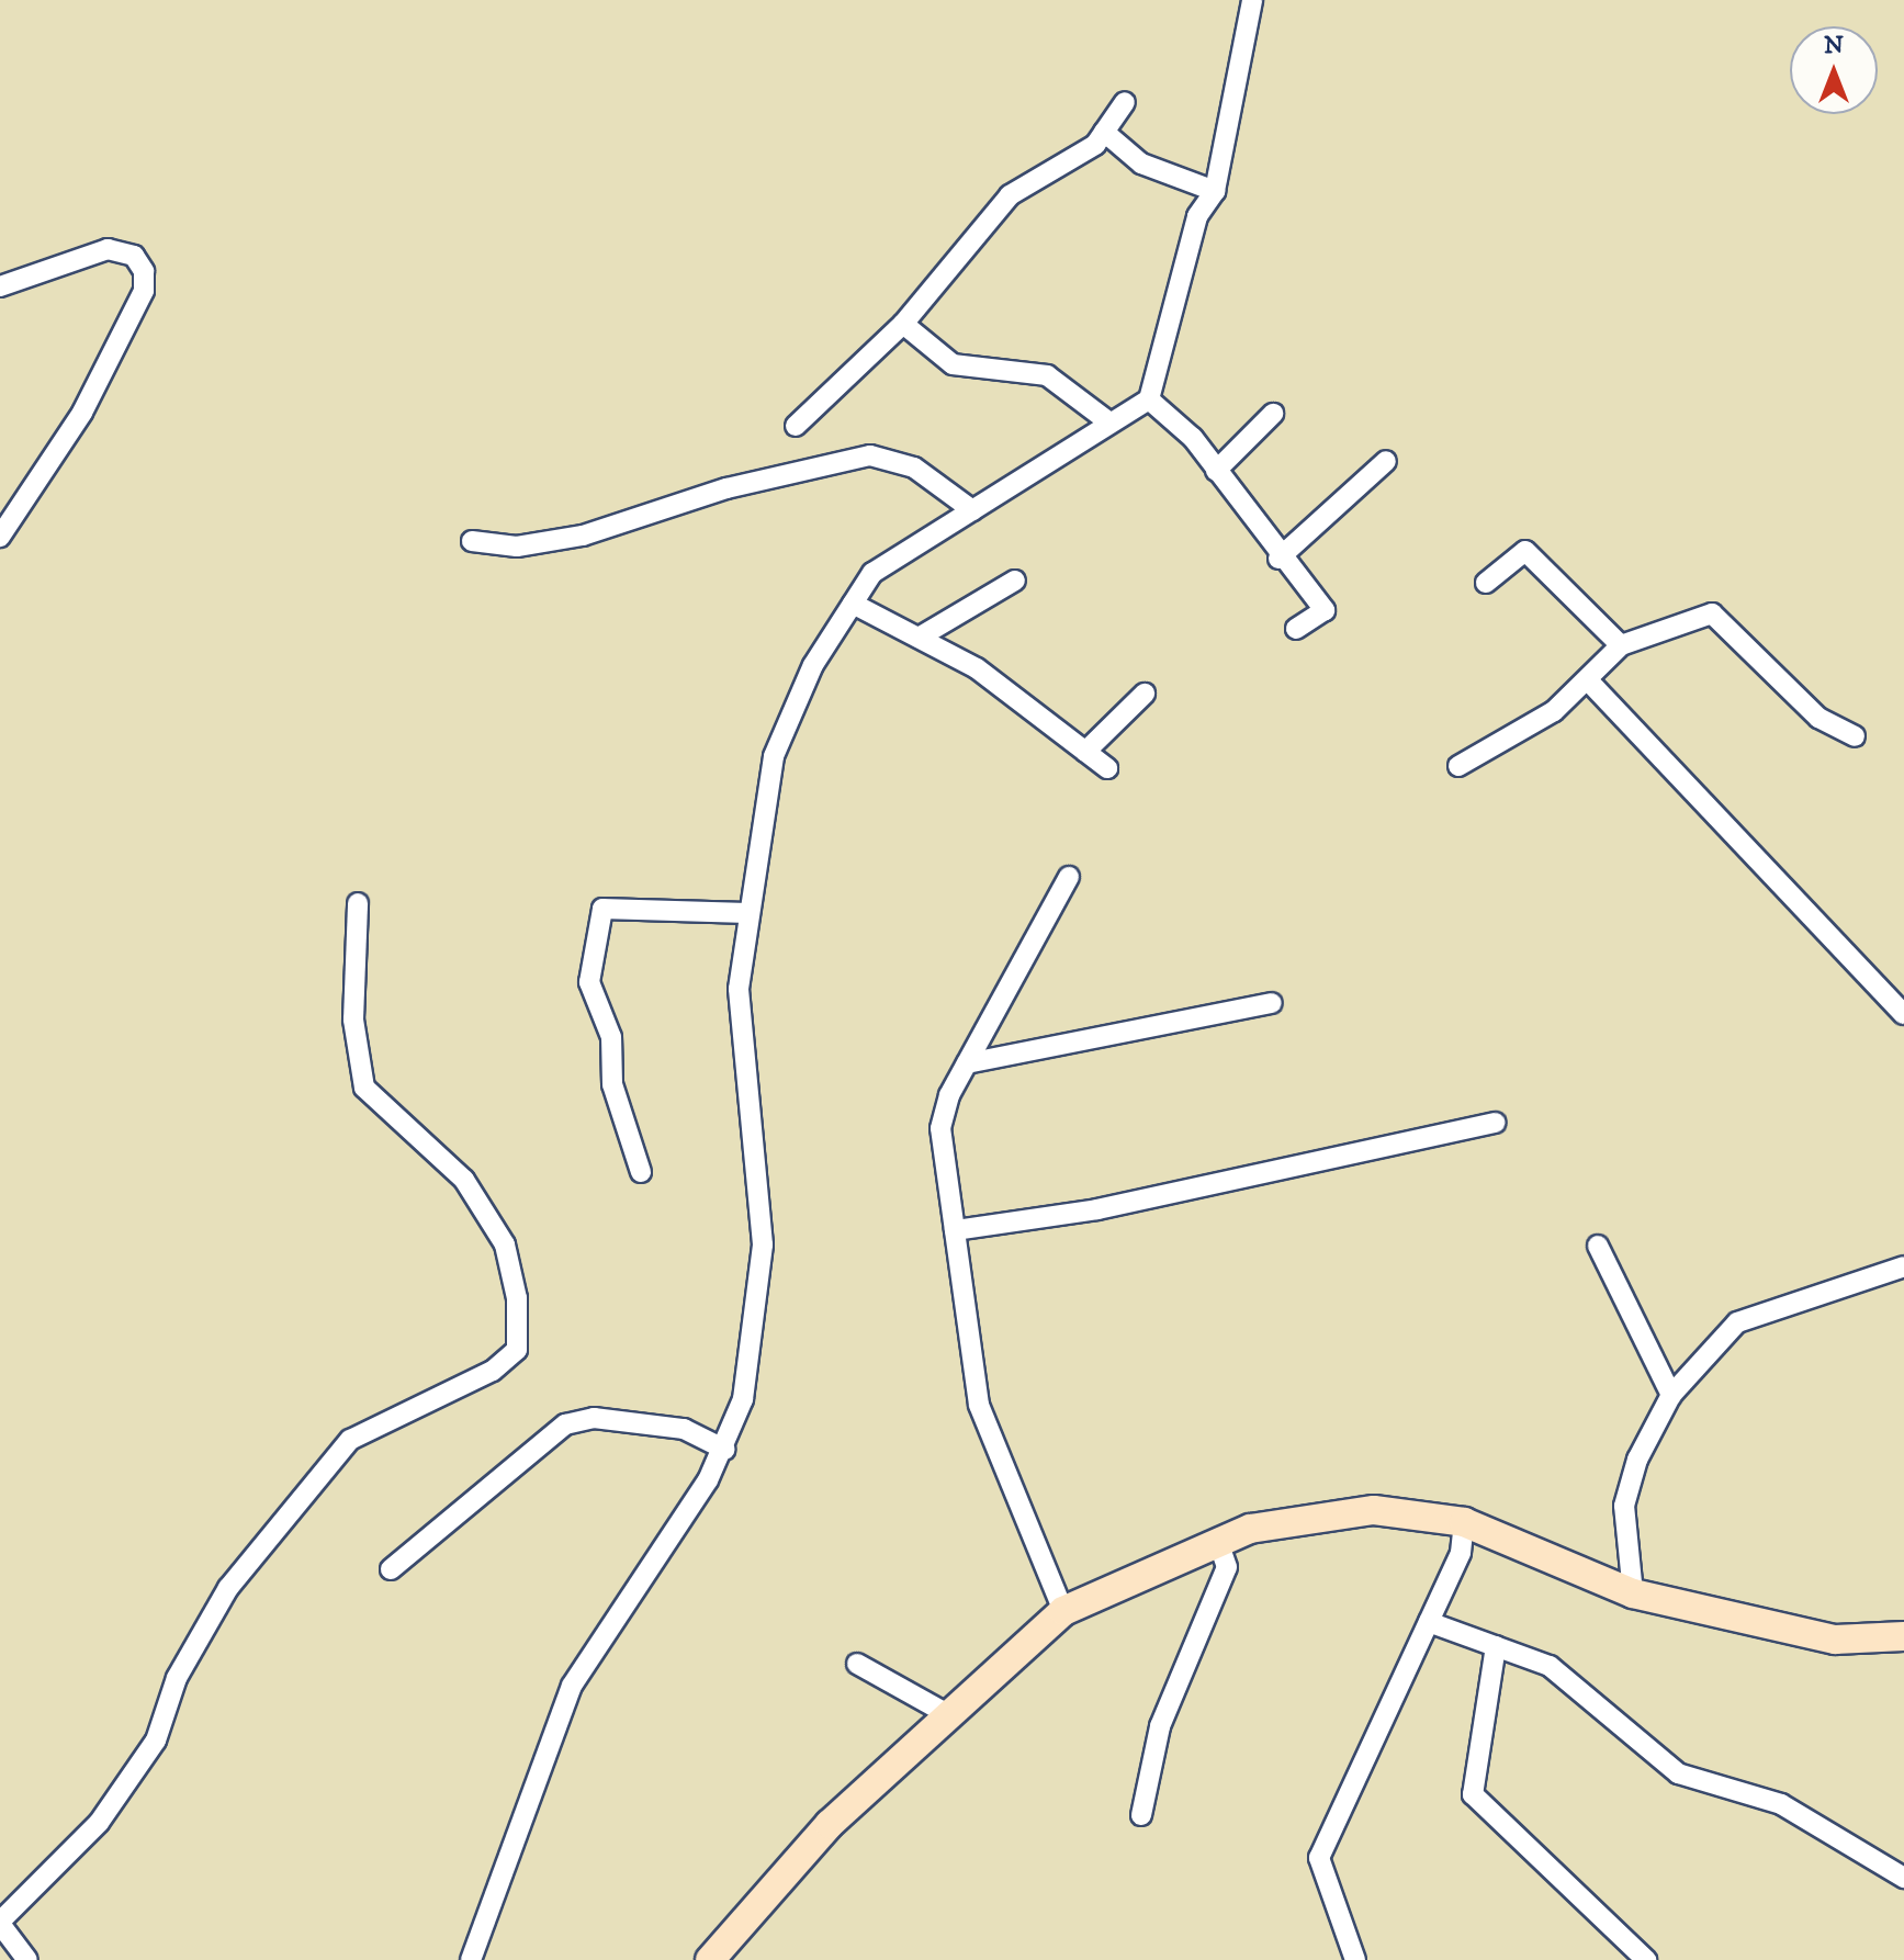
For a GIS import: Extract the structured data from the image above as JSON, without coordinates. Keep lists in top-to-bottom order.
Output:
{
  "north": "top"
}
